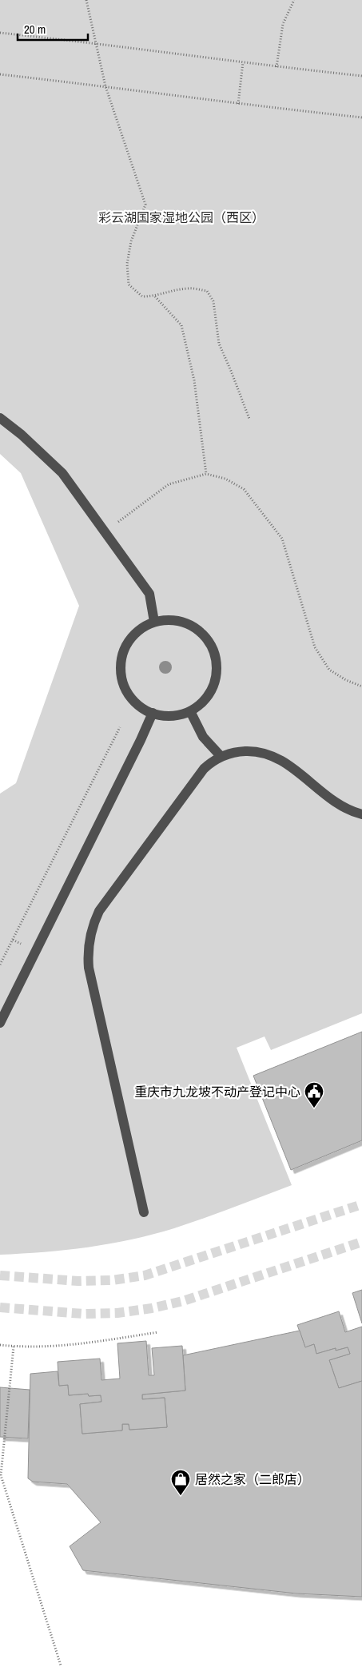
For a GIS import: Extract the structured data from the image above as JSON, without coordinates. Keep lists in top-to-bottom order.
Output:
{
  "parks": ["彩云湖国家湿地公园（西区）"],
  "places": {
    "public building": ["重庆市九龙坡不动产登记中心"],
    "shop": ["居然之家（二郎店）"]
  },
  "scale_bar": "20 m"
}
